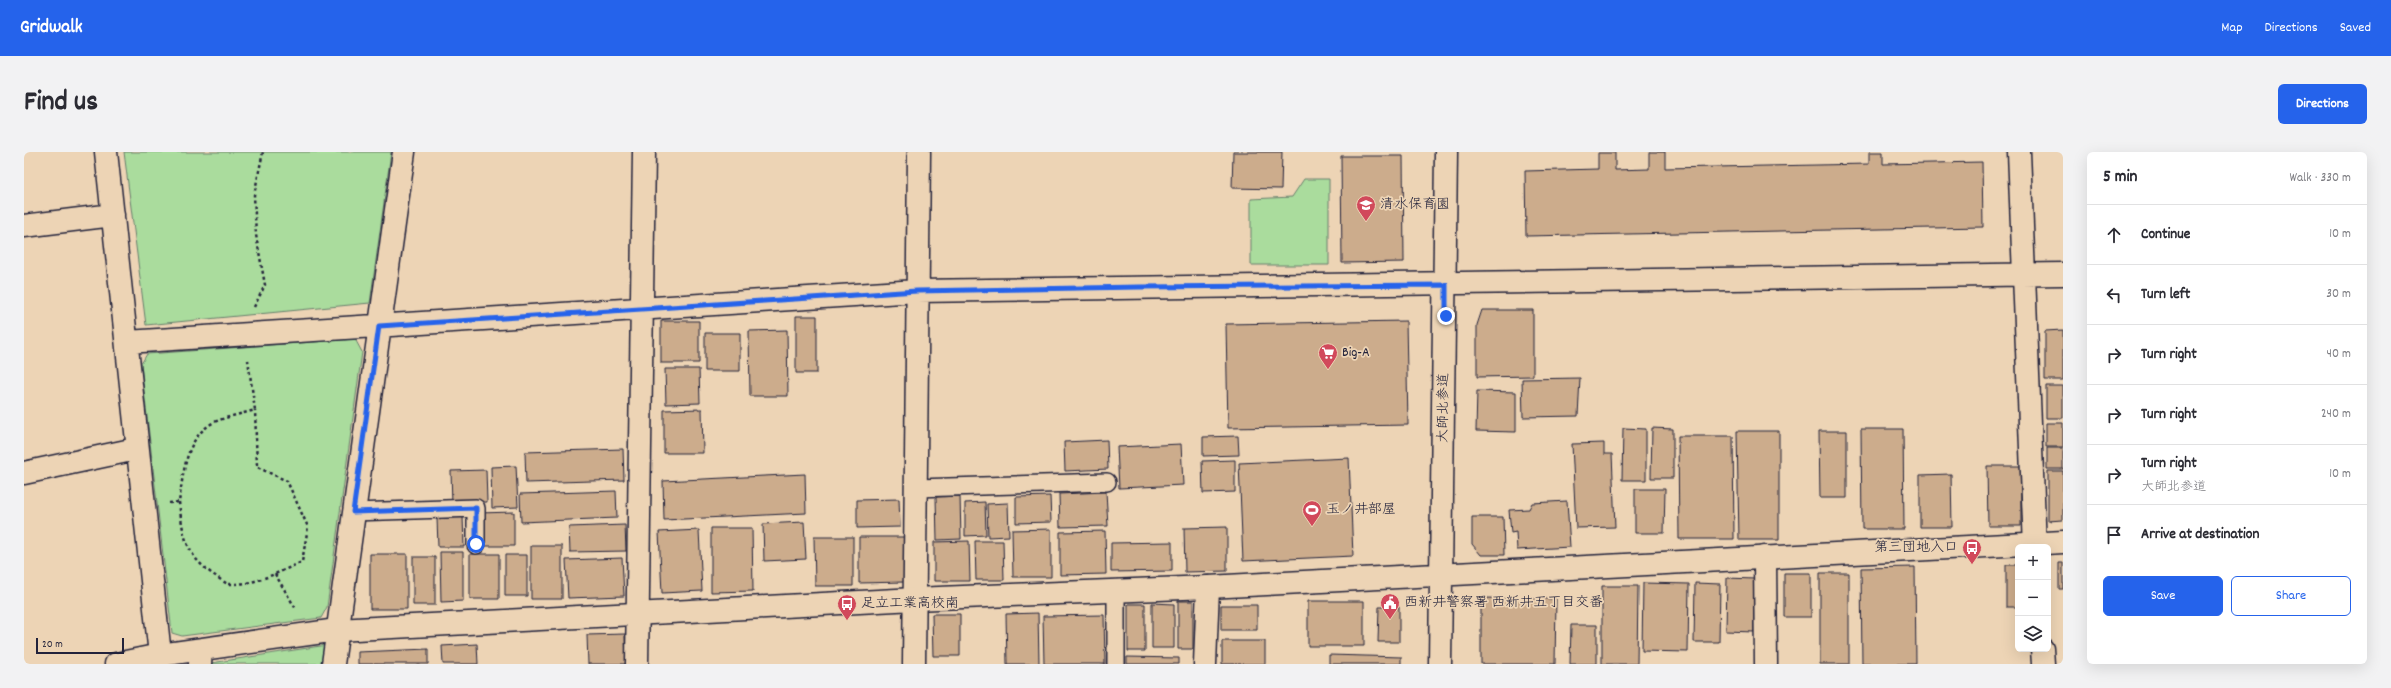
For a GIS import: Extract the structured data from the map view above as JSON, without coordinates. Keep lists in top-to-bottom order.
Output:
{
  "streets": {
    "street": ["大師北参道"]
  },
  "places": {
    "school or university": ["清水保育園"],
    "supermarket": ["Big-A"],
    "sports": ["玉ノ井部屋"],
    "bus stop": ["第三団地入口", "足立工業高校南"],
    "public building": ["西新井警察署 西新井五丁目交番"]
  },
  "scale_bar": "20 m",
  "page": {
    "header": "Gridwalk",
    "nav": ["Map", "Directions", "Saved"],
    "title": "Find us",
    "buttons": [
      "Directions",
      ["Save", "Share"]
    ],
    "heading": ["5 min", "Walk · 330 m"],
    "list": [
      ["Continue", "10 m"],
      ["Turn left", "30 m"],
      ["Turn right", "40 m"],
      ["Turn right", "240 m"],
      ["Turn right", "大師北参道", "10 m"],
      "Arrive at destination"
    ],
    "map_buttons": ["+", "−"],
    "scale": "20 m"
  }
}
